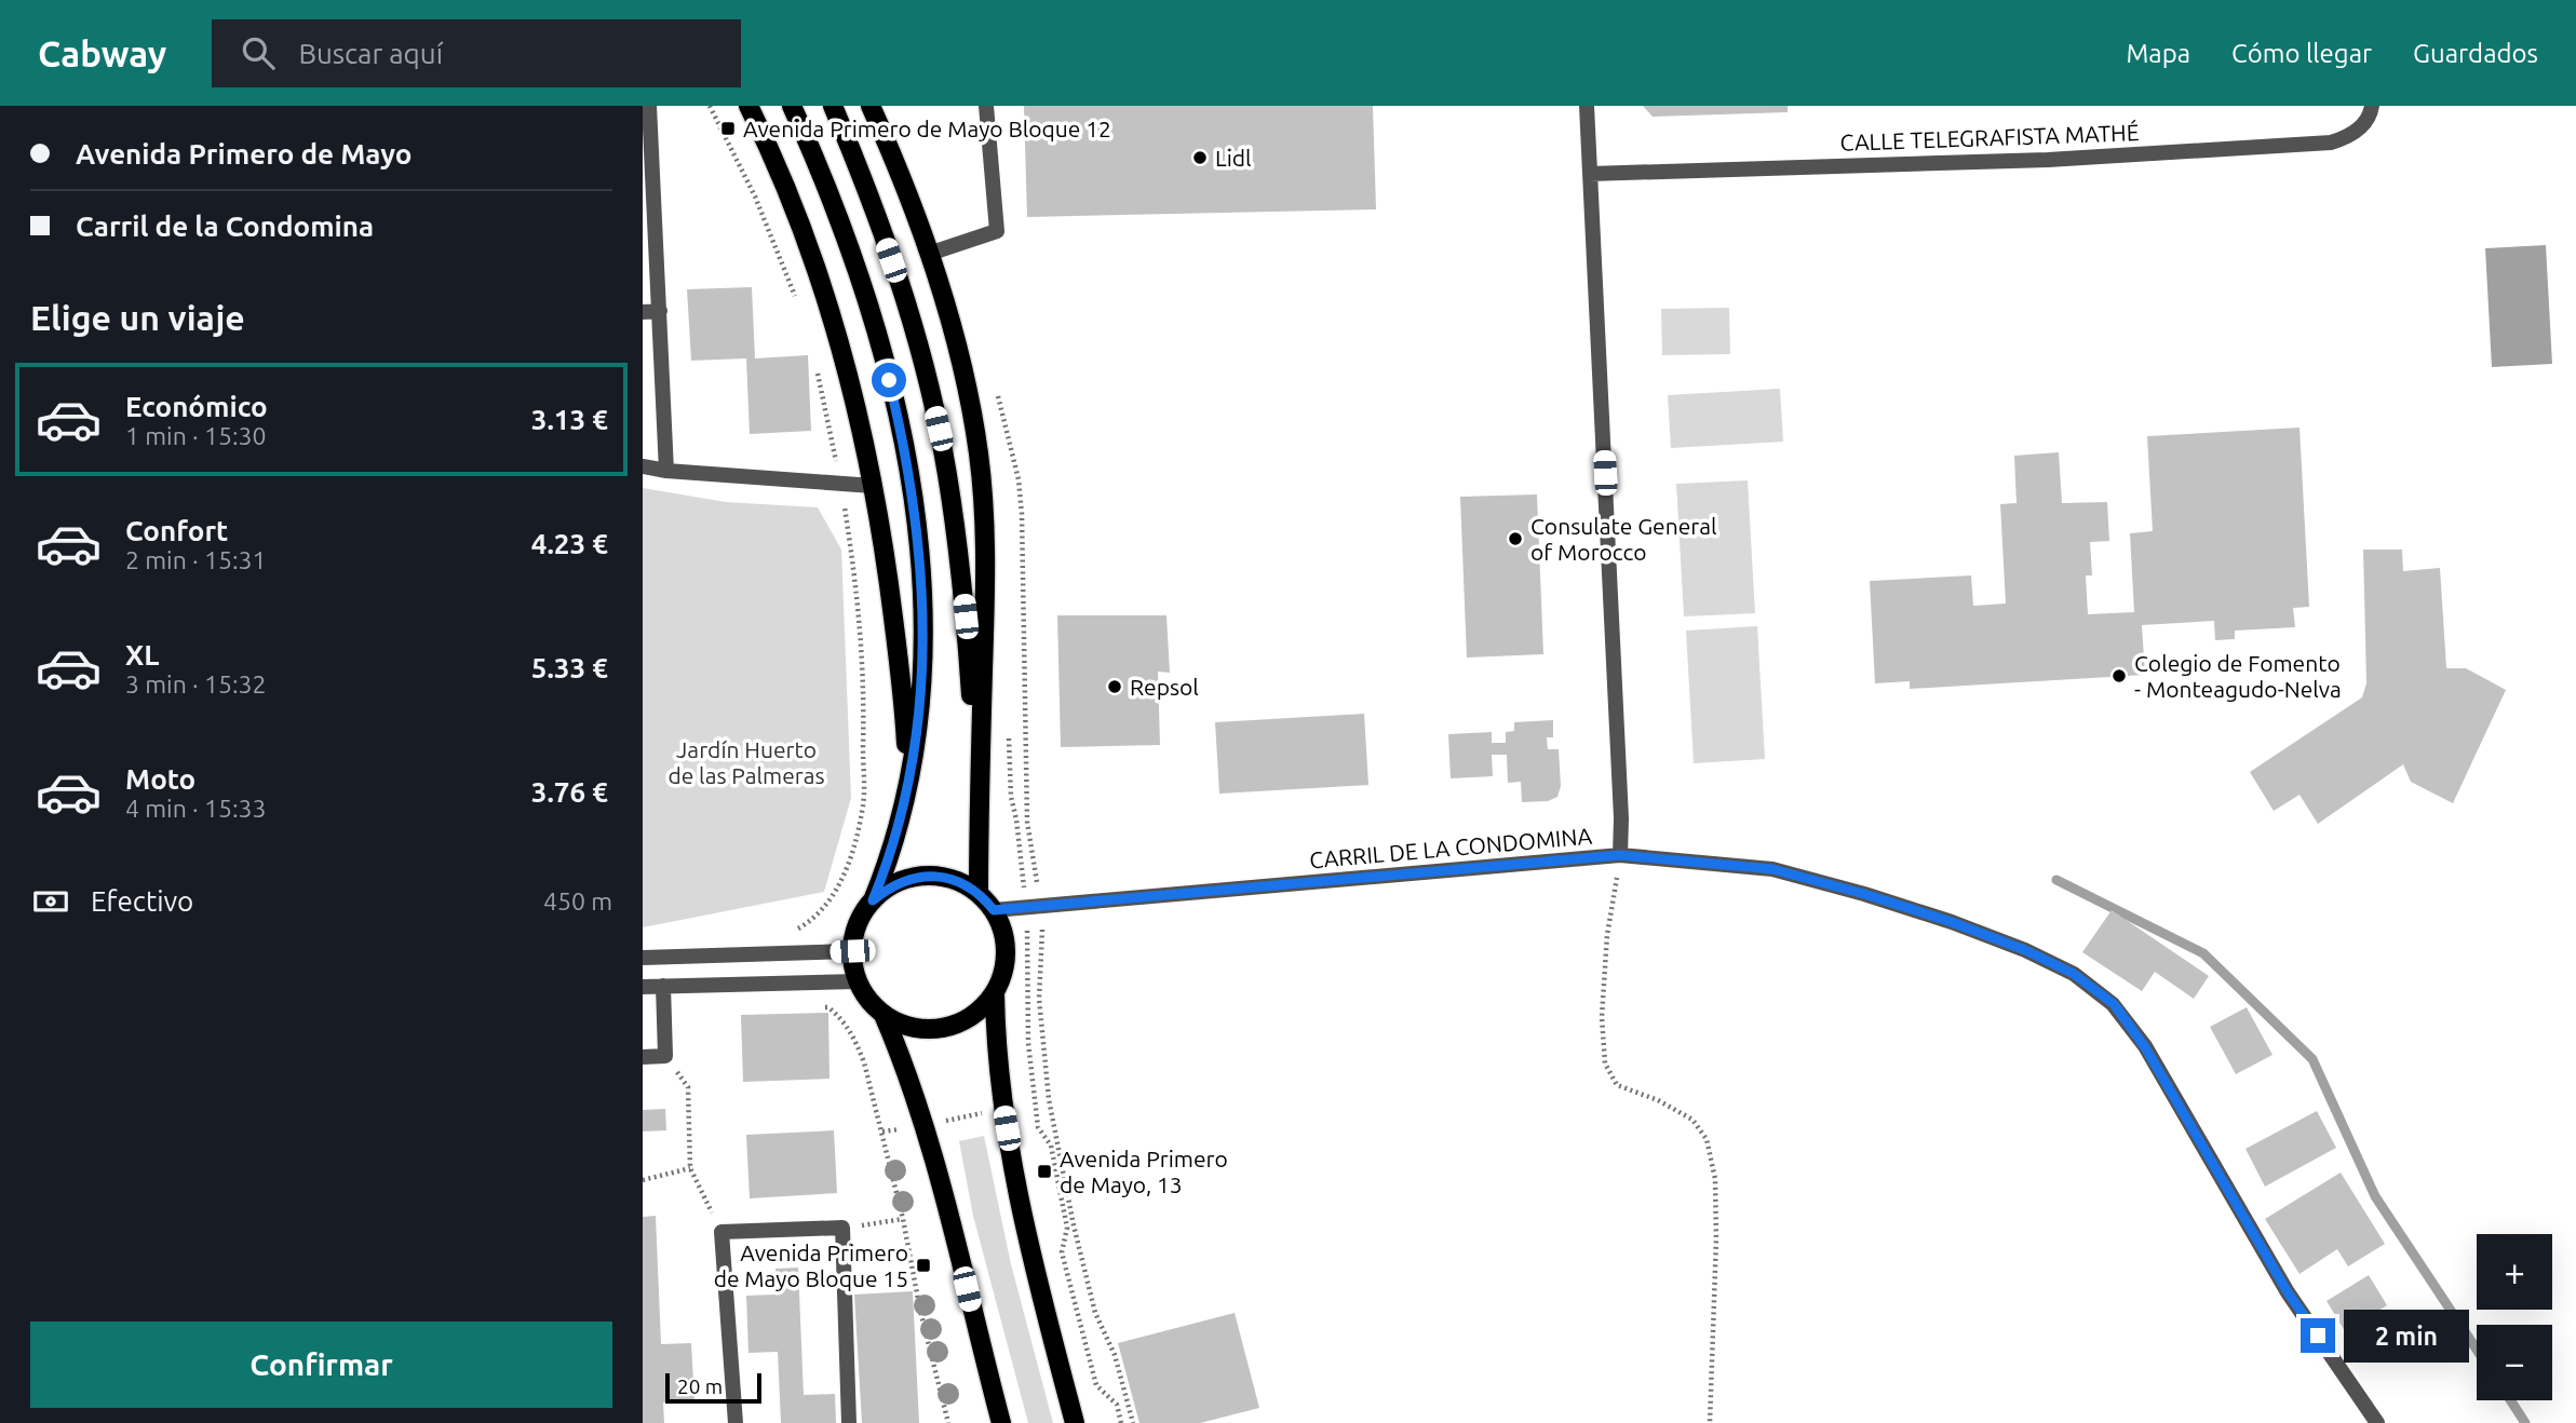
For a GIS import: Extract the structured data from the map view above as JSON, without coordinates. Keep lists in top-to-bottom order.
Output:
{
  "streets": {
    "street": ["CALLE TELEGRAFISTA MATHÉ", "CARRIL DE LA CONDOMINA"]
  },
  "parks": ["Jardín Huerto de las Palmeras"],
  "places": {
    "transit": ["Avenida Primero de Mayo Bloque 12", "Avenida Primero de Mayo, 13", "Avenida Primero de Mayo Bloque 15"],
    "other": [
      "Lidl",
      "Consulate General of Morocco",
      "Colegio de Fomento - Monteagudo-Nelva",
      "Repsol"
    ]
  },
  "scale_bar": "20 m",
  "page": {
    "header": "Cabway",
    "search": "Buscar aquí",
    "nav": ["Mapa", "Cómo llegar", "Guardados"],
    "banner": ["Avenida Primero de Mayo", "Carril de la Condomina"],
    "heading": "Elige un viaje",
    "list": [
      {
        "name": "Económico",
        "note": "1 min · 15:30",
        "value": "3.13 €"
      },
      {
        "name": "Confort",
        "note": "2 min · 15:31",
        "value": "4.23 €"
      },
      {
        "name": "XL",
        "note": "3 min · 15:32",
        "value": "5.33 €"
      },
      {
        "name": "Moto",
        "note": "4 min · 15:33",
        "value": "3.76 €"
      }
    ],
    "pay": ["Efectivo", "450 m"],
    "map_buttons": ["+", "−"],
    "buttons": "Confirmar",
    "bubble": "2 min",
    "scale": "20 m"
  }
}
